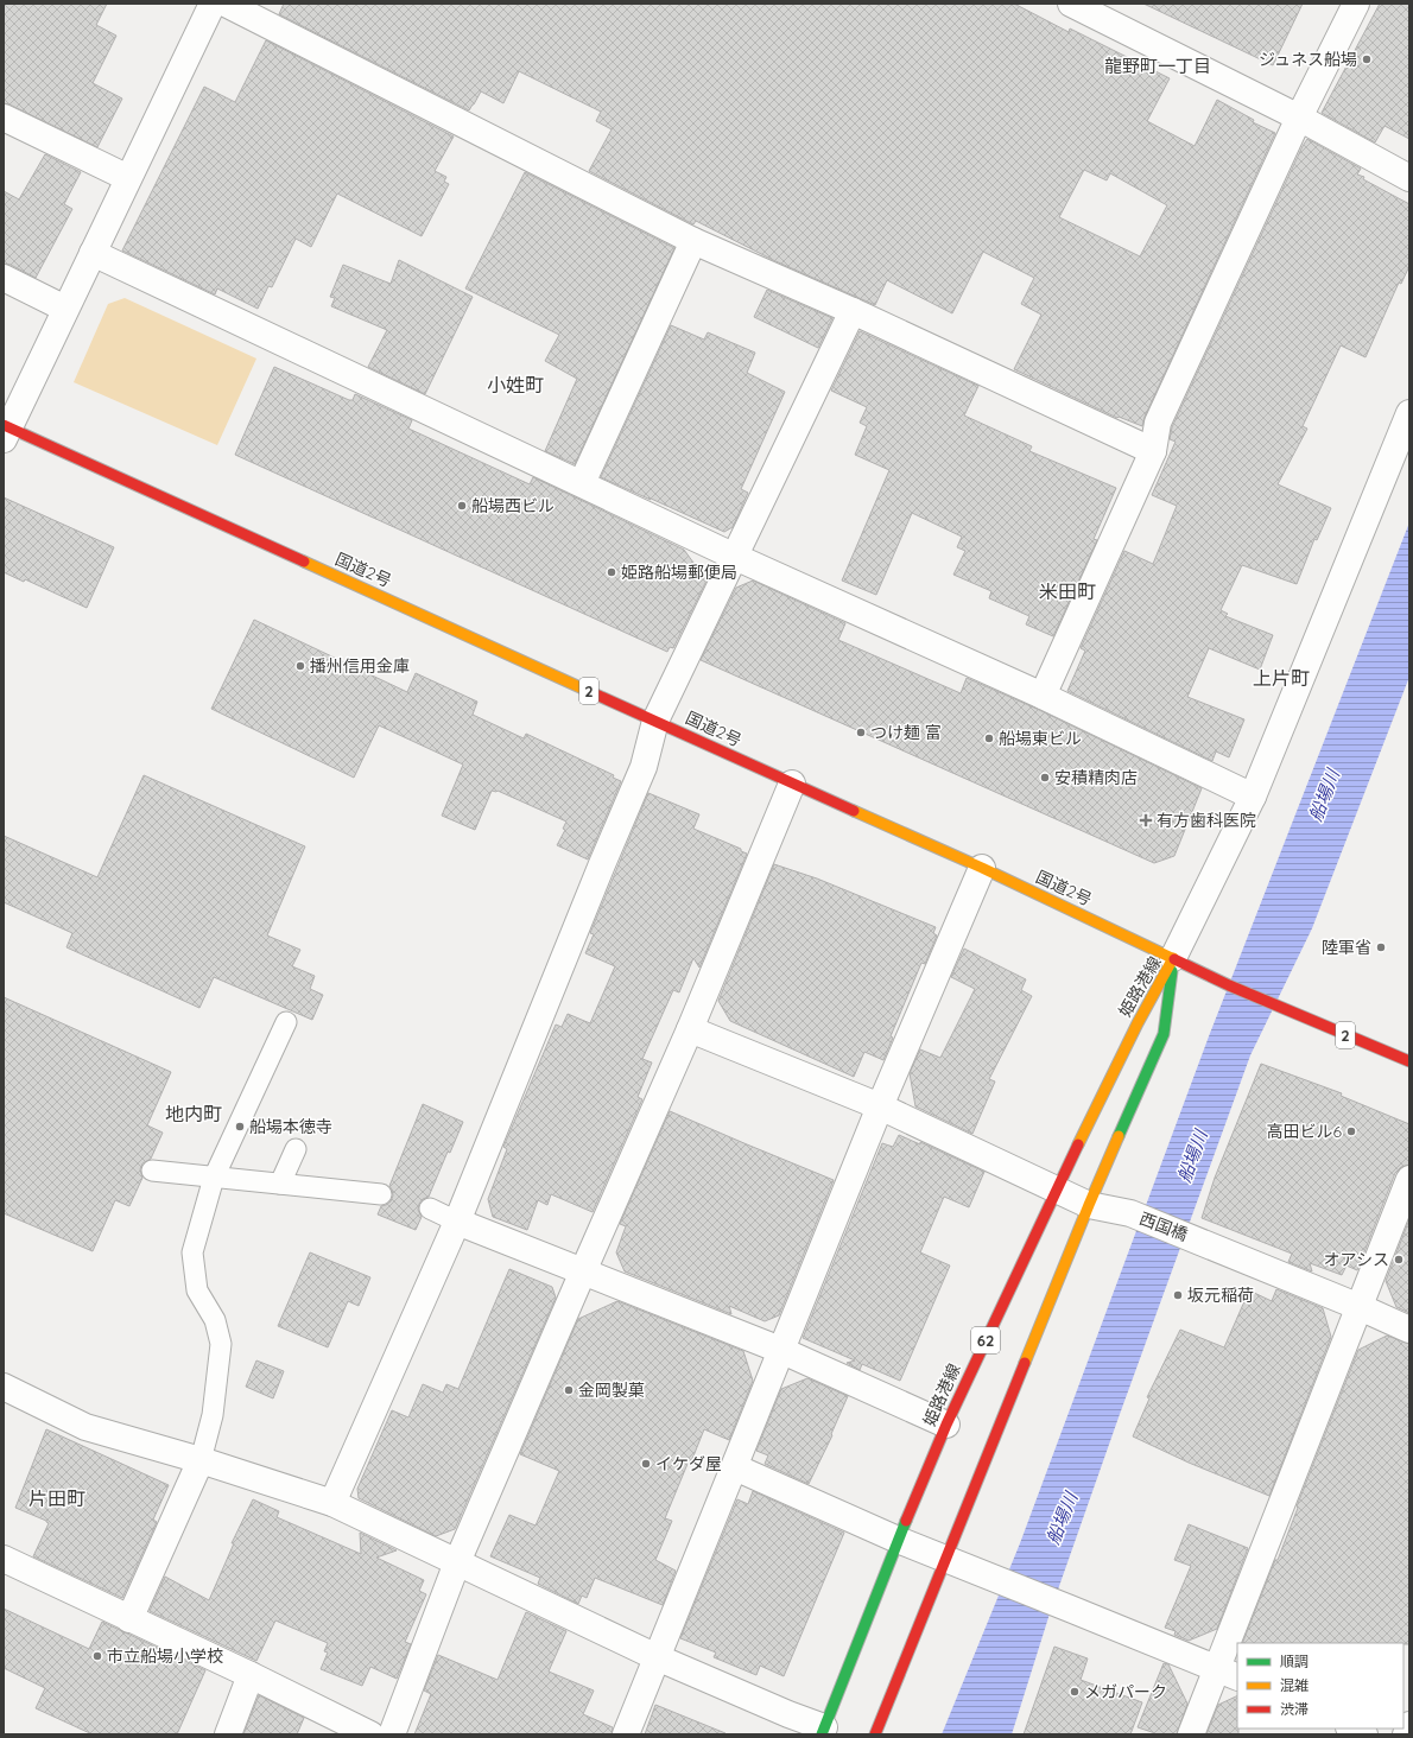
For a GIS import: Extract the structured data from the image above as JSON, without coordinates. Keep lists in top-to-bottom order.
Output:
{
  "streets": {
    "main road": [
      "国道2号",
      "2",
      "姫路港線",
      "62"
    ],
    "street": ["西国橋"]
  },
  "crossings": [
    ["国道2号", "姫路港線"],
    ["姫路港線", "西国橋"]
  ],
  "districts": [
    "龍野町一丁目",
    "小姓町",
    "米田町",
    "上片町",
    "地内町",
    "片田町"
  ],
  "water": ["船場川"],
  "places": {
    "other": [
      "ジュネス船場",
      "船場西ビル",
      "姫路船場郵便局",
      "播州信用金庫",
      "つけ麺 富",
      "船場東ビル",
      "安積精肉店",
      "陸軍省",
      "船場本徳寺",
      "高田ビル6",
      "オアシス",
      "坂元稲荷",
      "金岡製菓",
      "イケダ屋",
      "市立船場小学校",
      "メガパーク"
    ],
    "health": ["有方歯科医院"]
  },
  "legend": ["順調", "混雑", "渋滞"]
}
